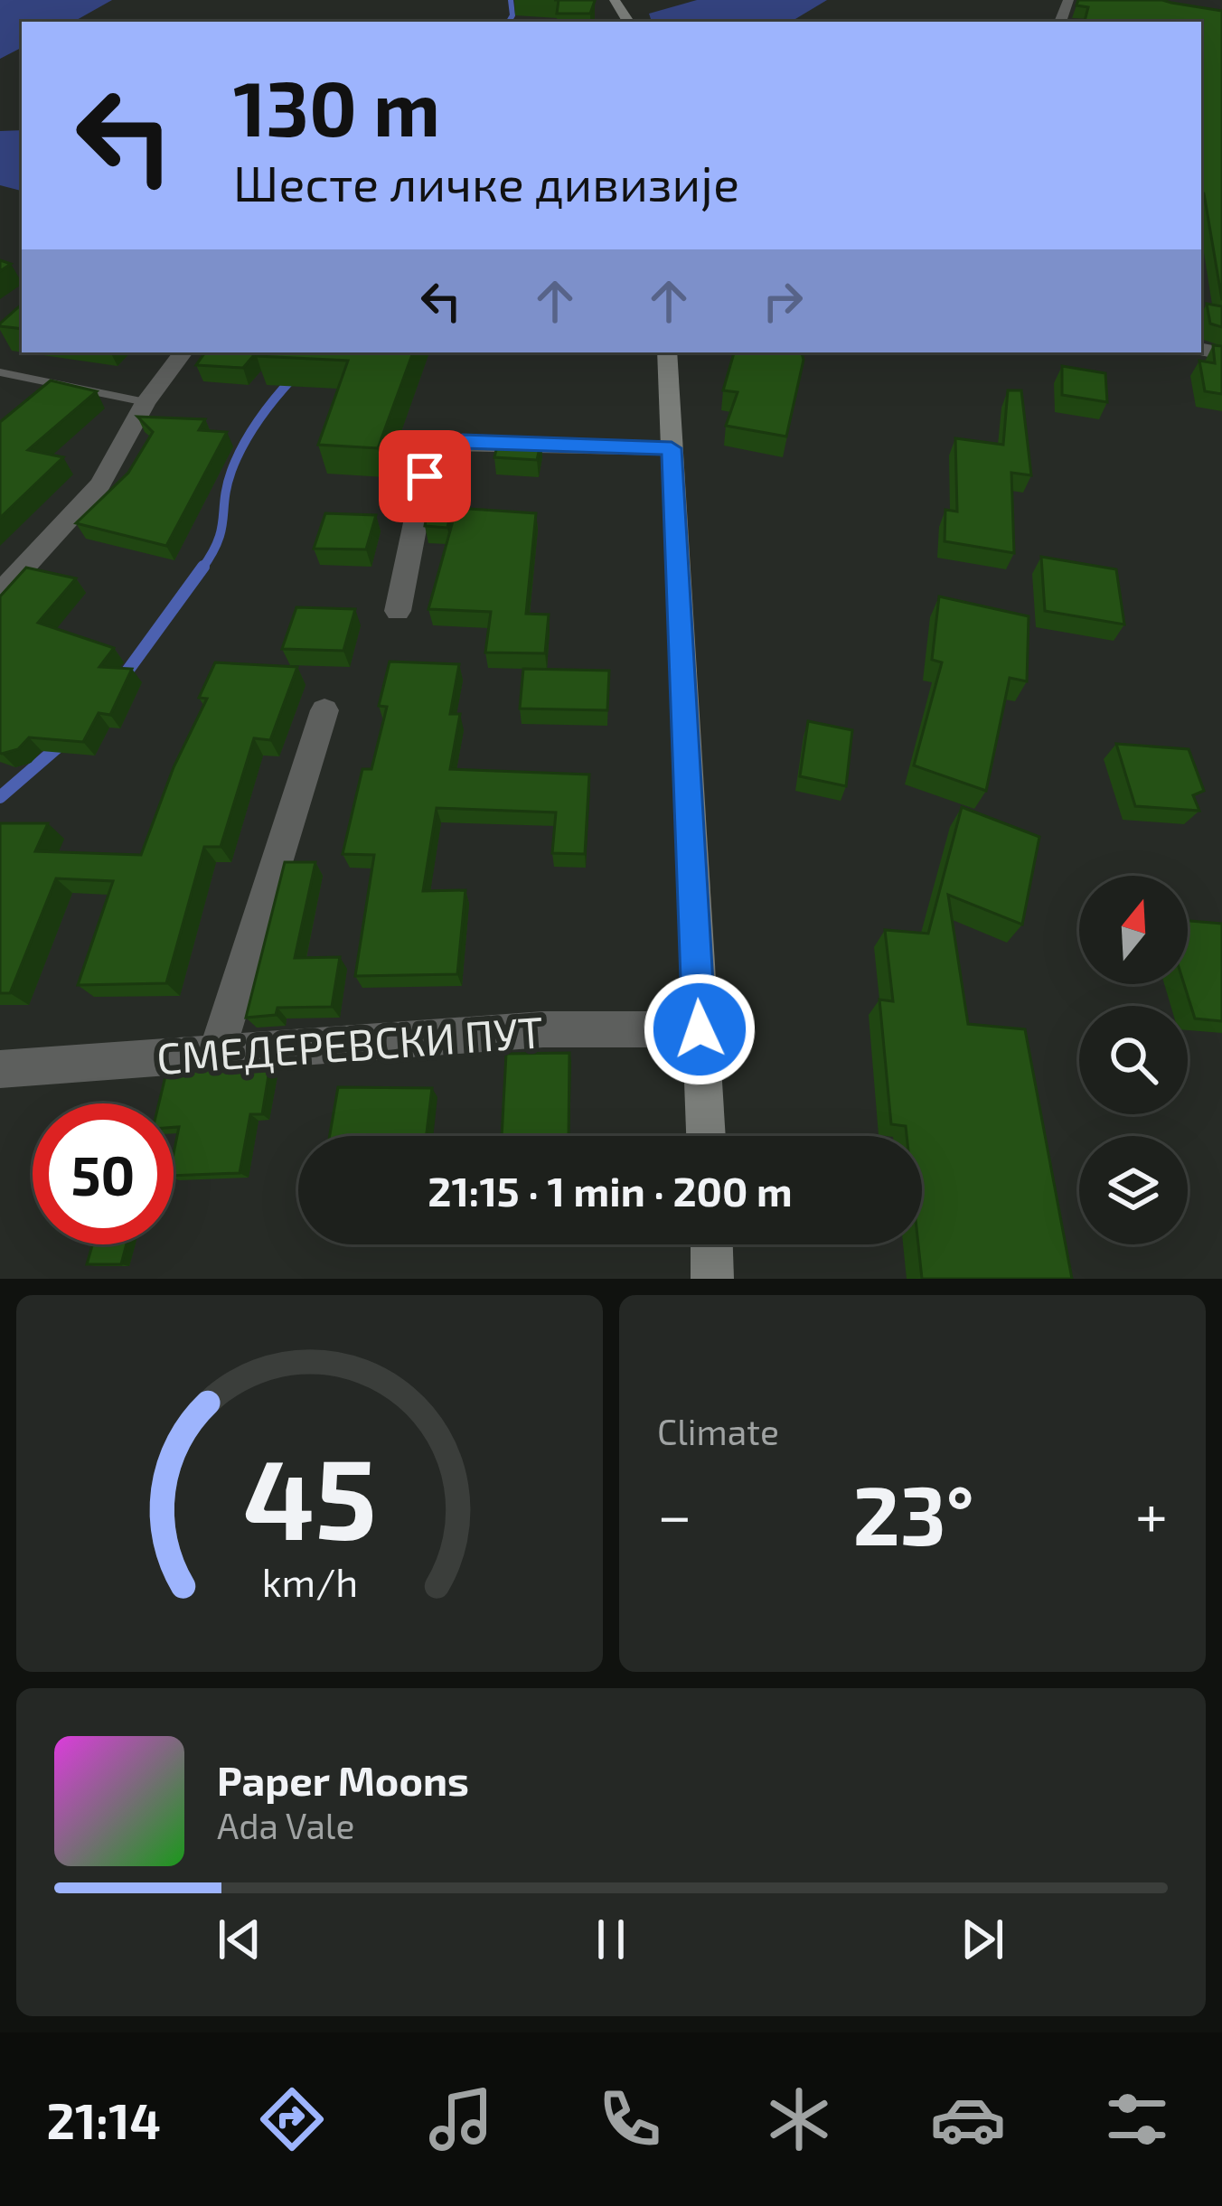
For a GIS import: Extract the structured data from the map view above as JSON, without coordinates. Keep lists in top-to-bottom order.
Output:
{
  "streets": {
    "street": ["СМЕДЕРЕВСКИ ПУТ"]
  },
  "north": "top",
  "page": {
    "turn": ["130 m", "Шесте личке дивизије"],
    "limit": "50",
    "trip": "21:15 · 1 min · 200 m",
    "tile": "Climate",
    "heat": ["−", "23°", "+"],
    "song": ["Paper Moons", "Ada Vale"],
    "tabs": "21:14",
    "gauge": ["45", "km/h"]
  }
}
